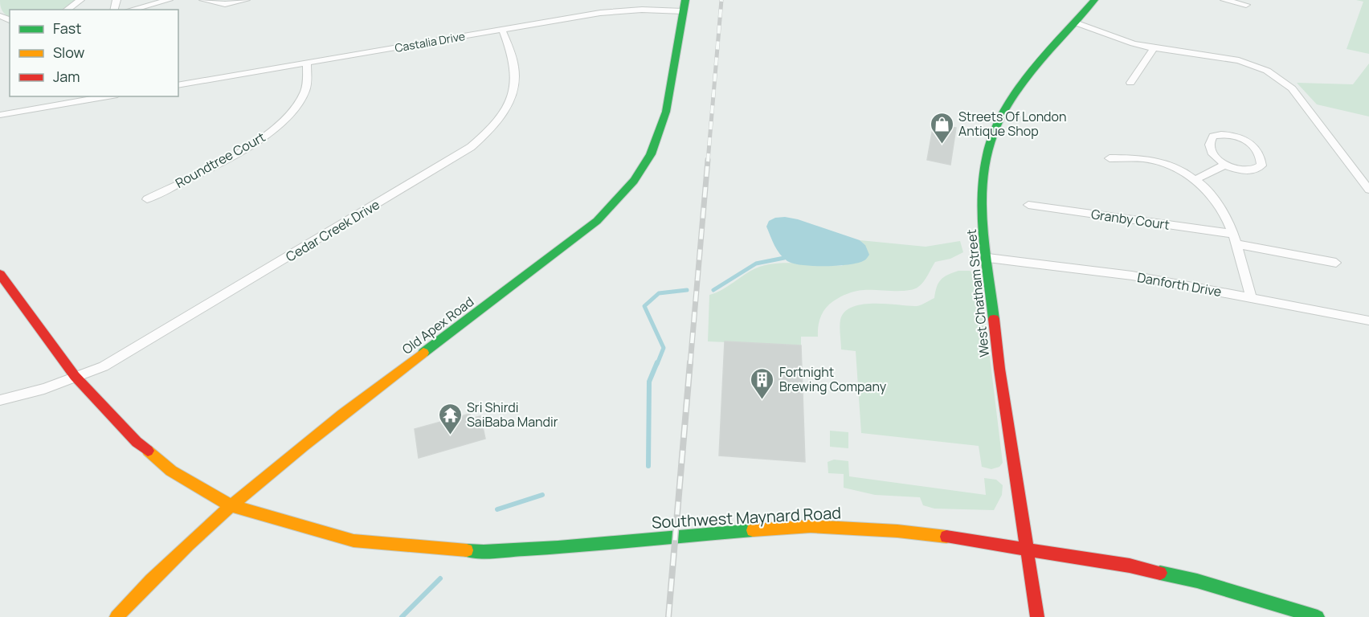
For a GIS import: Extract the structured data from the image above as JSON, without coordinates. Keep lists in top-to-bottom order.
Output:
{
  "streets": {
    "main road": ["West Chatham Street", "Old Apex Road", "Southwest Maynard Road"],
    "street": [
      "Castalia Drive",
      "Roundtree Court",
      "Granby Court",
      "Cedar Creek Drive",
      "Danforth Drive"
    ]
  },
  "crossings": [
    ["Castalia Drive", "Roundtree Court"],
    ["Castalia Drive", "Cedar Creek Drive"],
    ["Castalia Drive", "Old Apex Road"],
    ["Cedar Creek Drive", "Southwest Maynard Road"],
    ["Danforth Drive", "West Chatham Street"],
    ["West Chatham Street", "Southwest Maynard Road"],
    ["Old Apex Road", "Southwest Maynard Road"]
  ],
  "places": {
    "shop": ["Streets Of London Antique Shop"],
    "building": ["Fortnight Brewing Company"],
    "temple": ["Sri Shirdi SaiBaba Mandir"]
  },
  "legend": ["Fast", "Slow", "Jam"]
}
